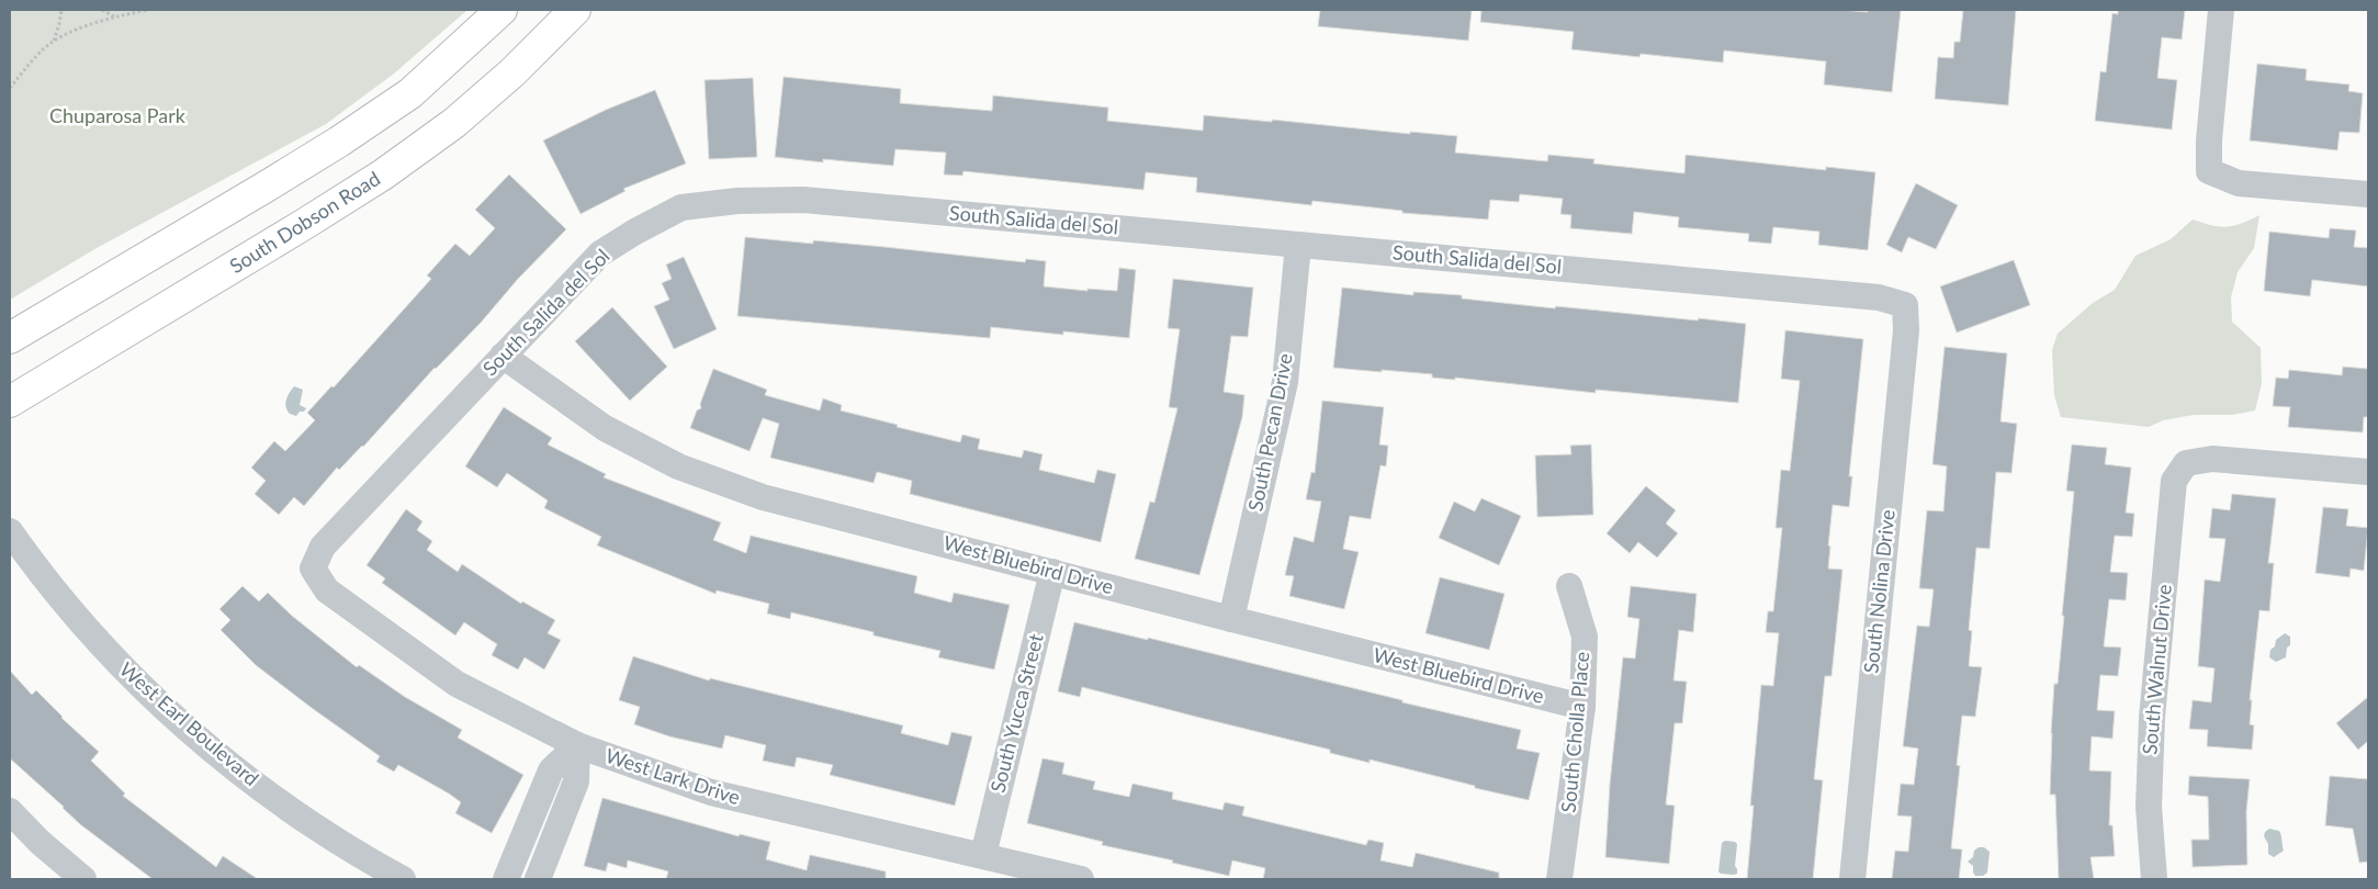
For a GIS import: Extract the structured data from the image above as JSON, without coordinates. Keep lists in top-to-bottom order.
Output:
{
  "streets": {
    "main road": ["South Dobson Road"],
    "street": [
      "South Salida del Sol",
      "South Pecan Drive",
      "West Bluebird Drive",
      "South Nolina Drive",
      "South Walnut Drive",
      "South Yucca Street",
      "West Earl Boulevard",
      "South Cholla Place",
      "West Lark Drive"
    ]
  },
  "crossings": [
    ["South Salida del Sol", "South Pecan Drive"],
    ["South Salida del Sol", "West Bluebird Drive"],
    ["South Salida del Sol", "South Nolina Drive"],
    ["South Salida del Sol", "West Lark Drive"],
    ["South Pecan Drive", "West Bluebird Drive"],
    ["West Bluebird Drive", "South Yucca Street"],
    ["West Bluebird Drive", "South Cholla Place"],
    ["South Yucca Street", "West Lark Drive"]
  ],
  "parks": ["Chuparosa Park"]
}
